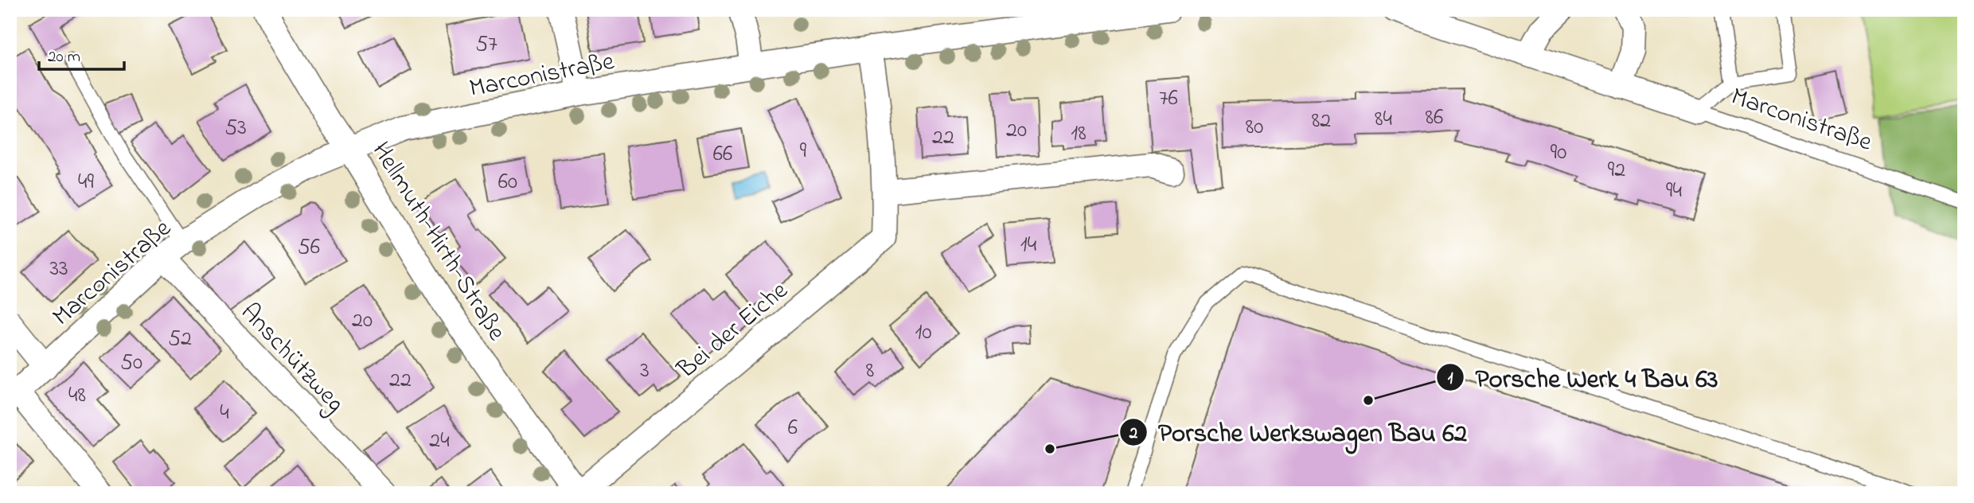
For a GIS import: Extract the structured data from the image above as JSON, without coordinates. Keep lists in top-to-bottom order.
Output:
{
  "streets": {
    "street": [
      "Marconistraße",
      "Hellmuth-Hirth-Straße",
      "Bei der Eiche",
      "Anschützweg"
    ]
  },
  "crossings": [
    ["Marconistraße", "Hellmuth-Hirth-Straße"],
    ["Marconistraße", "Bei der Eiche"],
    ["Marconistraße", "Anschützweg"],
    ["Hellmuth-Hirth-Straße", "Bei der Eiche"]
  ],
  "places": ["Porsche Werk 4 Bau 63", "Porsche Werkswagen Bau 62"],
  "house_numbers": [
    "57",
    "76",
    "86",
    "84",
    "82",
    "80",
    "53",
    "20",
    "18",
    "22",
    "9",
    "90",
    "66",
    "92",
    "49",
    "60",
    "94",
    "14",
    "56",
    "33",
    "20",
    "10",
    "52",
    "50",
    "3",
    "8",
    "22",
    "48",
    "4",
    "6",
    "24"
  ],
  "scale_bar": "20 m"
}
